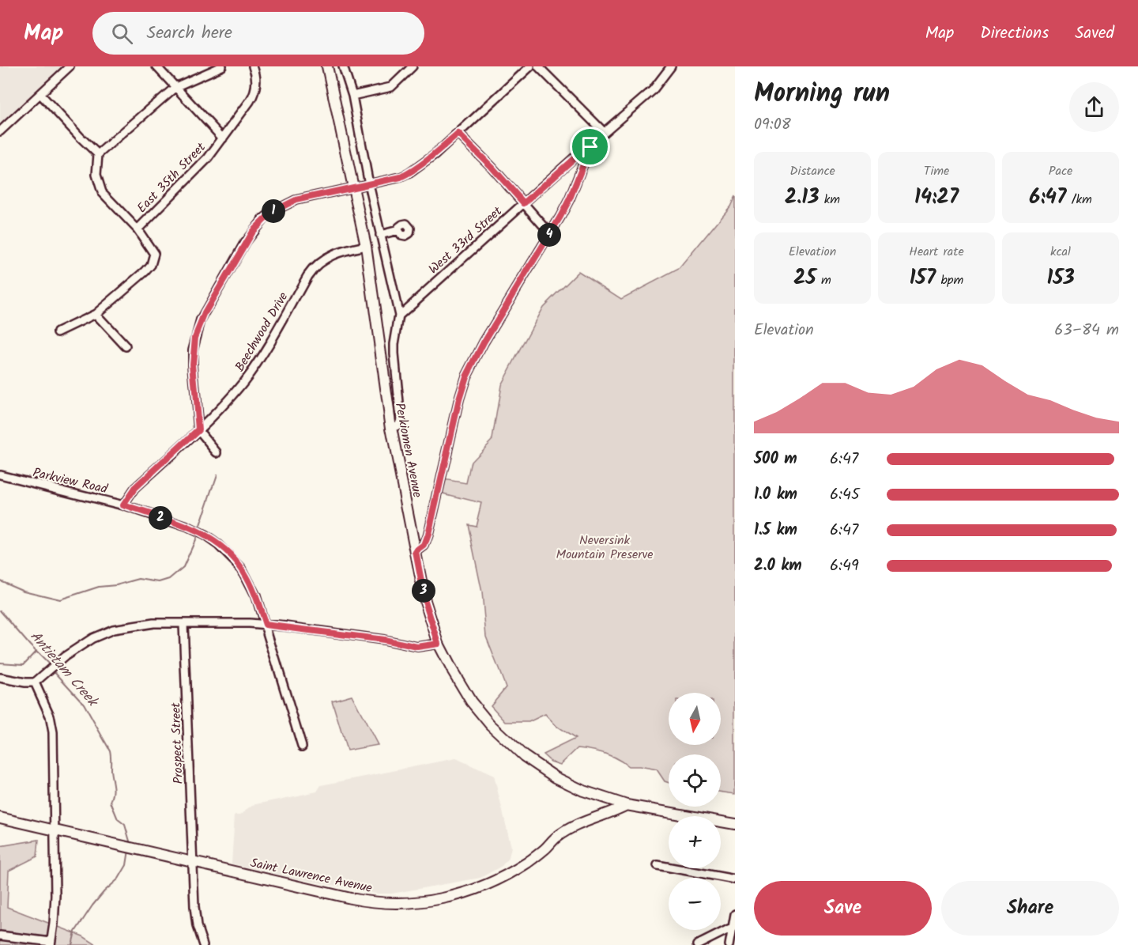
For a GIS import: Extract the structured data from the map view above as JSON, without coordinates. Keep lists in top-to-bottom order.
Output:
{
  "streets": {
    "main road": ["Perkiomen Avenue", "Saint Lawrence Avenue"],
    "street": [
      "East 35th Street",
      "West 33rd Street",
      "Beechwood Drive",
      "Parkview Road",
      "Prospect Street"
    ]
  },
  "crossings": [
    ["Beechwood Drive", "Perkiomen Avenue"],
    ["Beechwood Drive", "Parkview Road"],
    ["Perkiomen Avenue", "Saint Lawrence Avenue"],
    ["Prospect Street", "Saint Lawrence Avenue"]
  ],
  "water": ["Antietam Creek"],
  "parks": ["Neversink Mountain Preserve"],
  "north": "bottom",
  "page": {
    "header": "Map",
    "search": "Search here",
    "nav": ["Map", "Directions", "Saved"],
    "heading": ["Morning run", "09:08"],
    "stats": [
      ["Distance", "2.13 km"],
      ["Time", "14:27"],
      ["Pace", "6:47 /km"],
      ["Elevation", "25 m"],
      ["Heart rate", "157 bpm"],
      ["kcal", "153"]
    ],
    "pins": [
      "1",
      "4",
      "2",
      "3"
    ],
    "chart": ["Elevation", "63–84 m"],
    "list": [
      {
        "name": "500 m",
        "note": "6:47"
      },
      {
        "name": "1.0 km",
        "note": "6:45"
      },
      {
        "name": "1.5 km",
        "note": "6:47"
      },
      {
        "name": "2.0 km",
        "note": "6:49"
      }
    ],
    "map_buttons": ["+", "−"],
    "buttons": ["Save", "Share"]
  }
}
